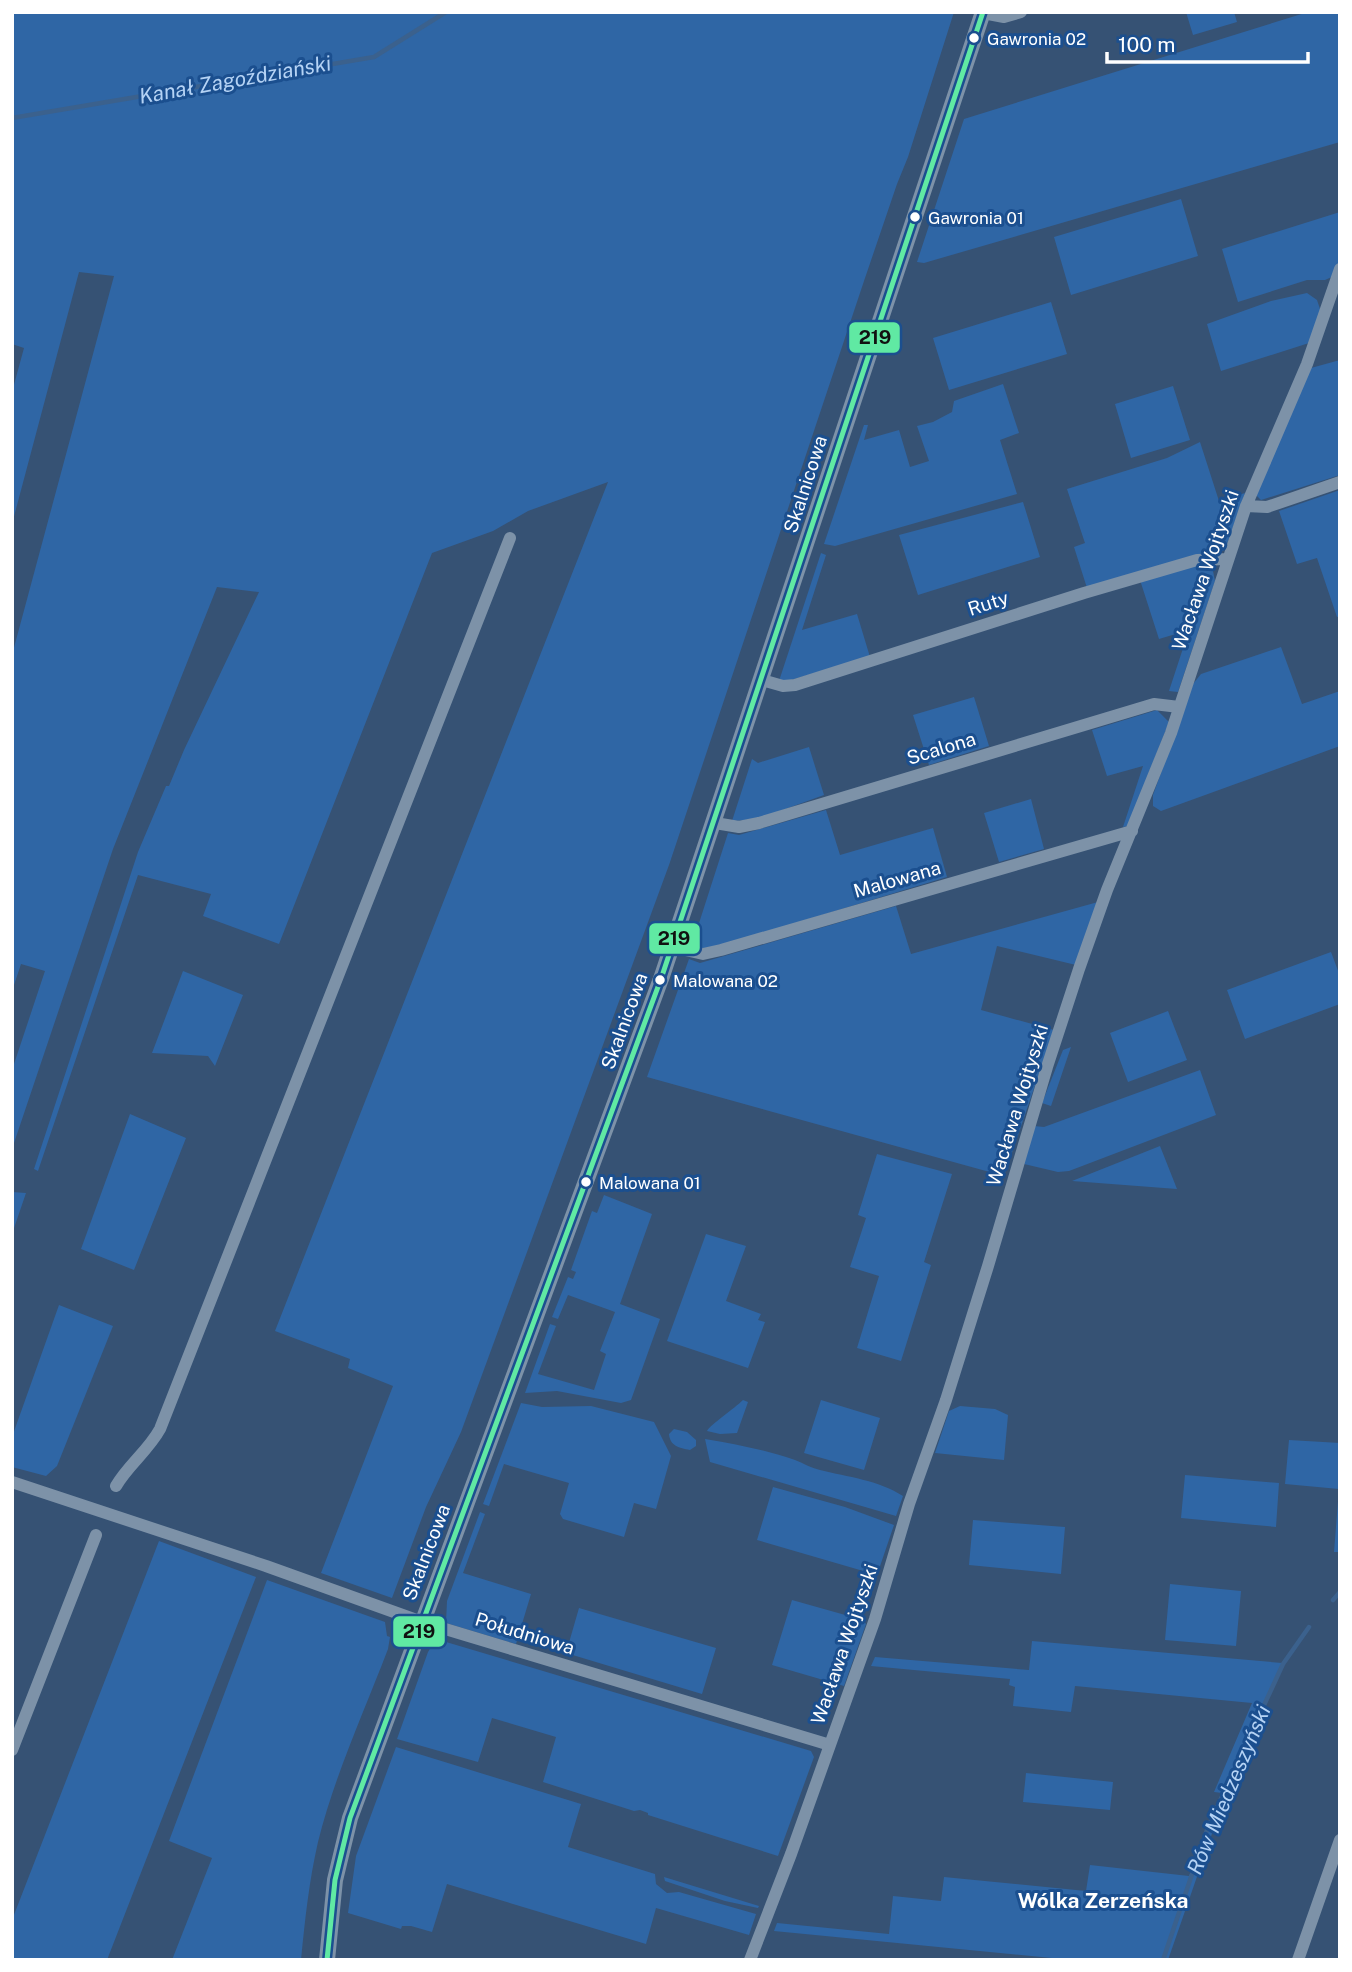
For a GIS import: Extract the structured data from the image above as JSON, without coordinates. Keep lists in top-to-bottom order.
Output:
{
  "streets": {
    "street": [
      "Skalnicowa",
      "Wacława Wojtyszki",
      "Ruty",
      "Scalona",
      "Malowana",
      "Południowa"
    ]
  },
  "crossings": [
    ["Skalnicowa", "Ruty"],
    ["Skalnicowa", "Scalona"],
    ["Skalnicowa", "Malowana"],
    ["Skalnicowa", "Południowa"],
    ["Wacława Wojtyszki", "Ruty"],
    ["Wacława Wojtyszki", "Scalona"],
    ["Wacława Wojtyszki", "Malowana"],
    ["Wacława Wojtyszki", "Południowa"]
  ],
  "districts": ["Wólka Zerzeńska"],
  "water": ["Kanał Zagoździański", "Rów Miedzeszyński"],
  "places": [
    "Gawronia 02",
    "Gawronia 01",
    "Malowana 02",
    "Malowana 01"
  ],
  "lines": ["transit line 219"],
  "scale_bar": "100 m"
}
